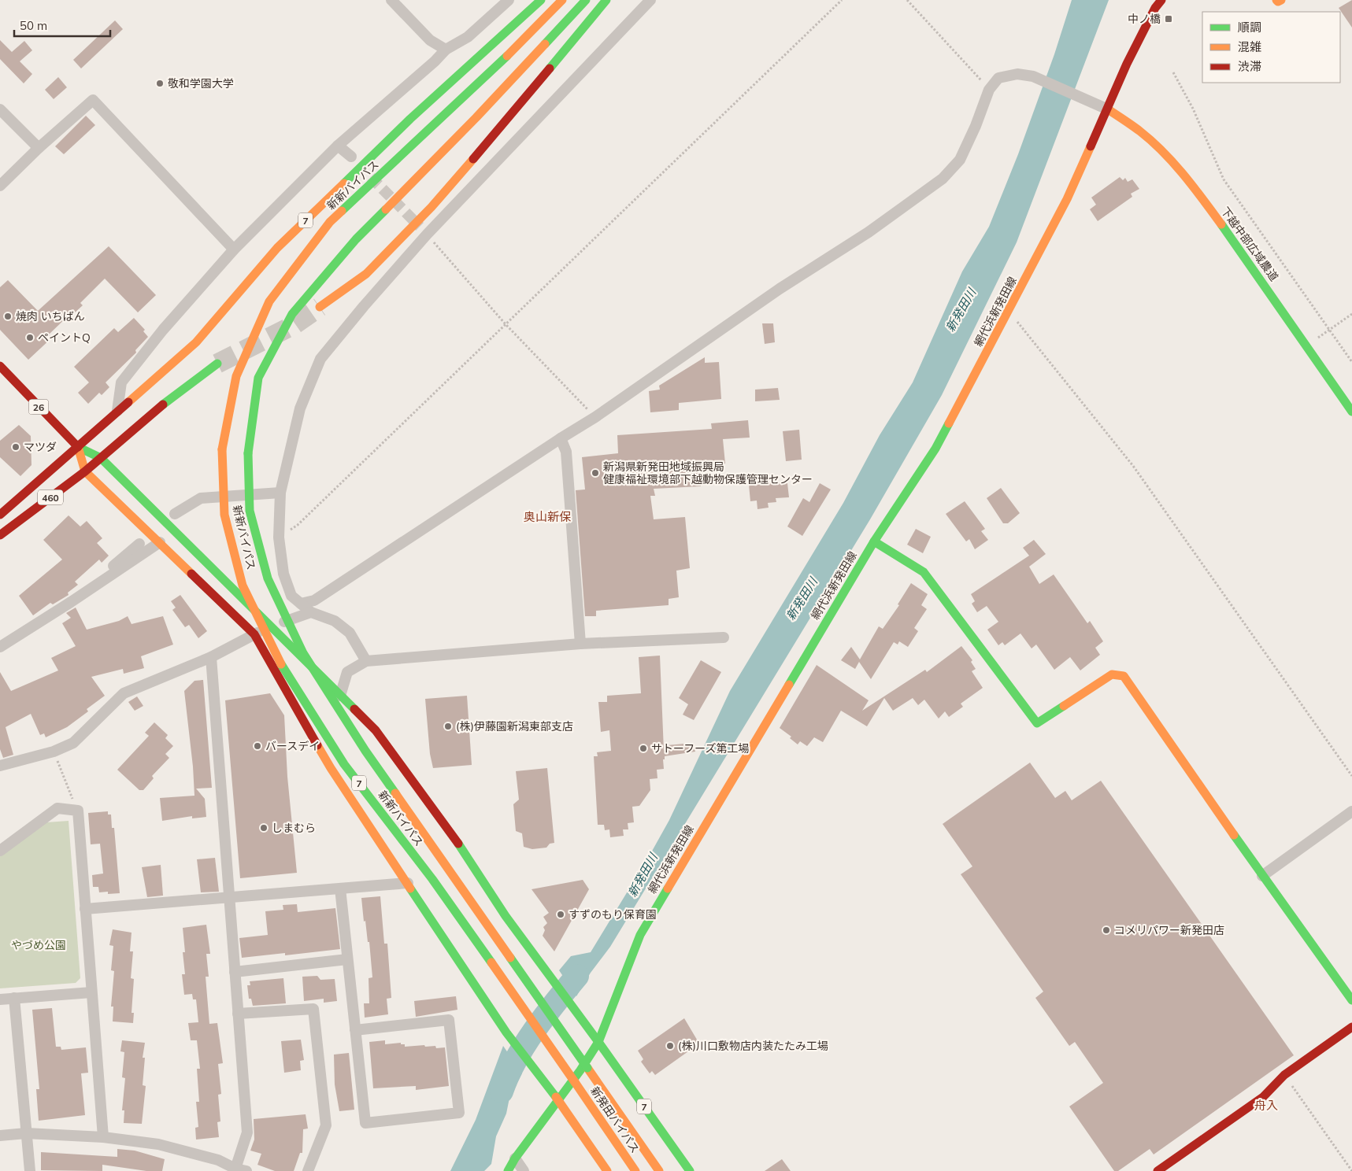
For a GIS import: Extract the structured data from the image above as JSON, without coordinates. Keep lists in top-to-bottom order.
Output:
{
  "streets": {
    "main road": [
      "新新バイパス",
      "7",
      "下越中部広域農道",
      "網代浜新発田線",
      "26",
      "460",
      "新発田バイパス"
    ]
  },
  "crossings": [
    ["新新バイパス", "新発田バイパス"],
    ["7", "網代浜新発田線"],
    ["7", "26"],
    ["7", "460"],
    ["下越中部広域農道", "網代浜新発田線"],
    ["26", "460"]
  ],
  "districts": ["奥山新保", "舟入"],
  "water": ["新発田川"],
  "parks": ["やづめ公園"],
  "places": {
    "transit": ["中ノ橋"],
    "other": [
      "敬和学園大学",
      "焼肉 いちばん",
      "ペイントQ",
      "マツダ",
      "新潟県新発田地域振興局 健康福祉環境部下越動物保護管理センター",
      "(株)伊藤園新潟東部支店",
      "バースデイ",
      "サトーフーズ第工場",
      "しまむら",
      "すずのもり保育園",
      "コメリパワー新発田店",
      "(株)川口敷物店内装たたみ工場"
    ]
  },
  "legend": ["順調", "混雑", "渋滞"],
  "scale_bar": "50 m"
}
